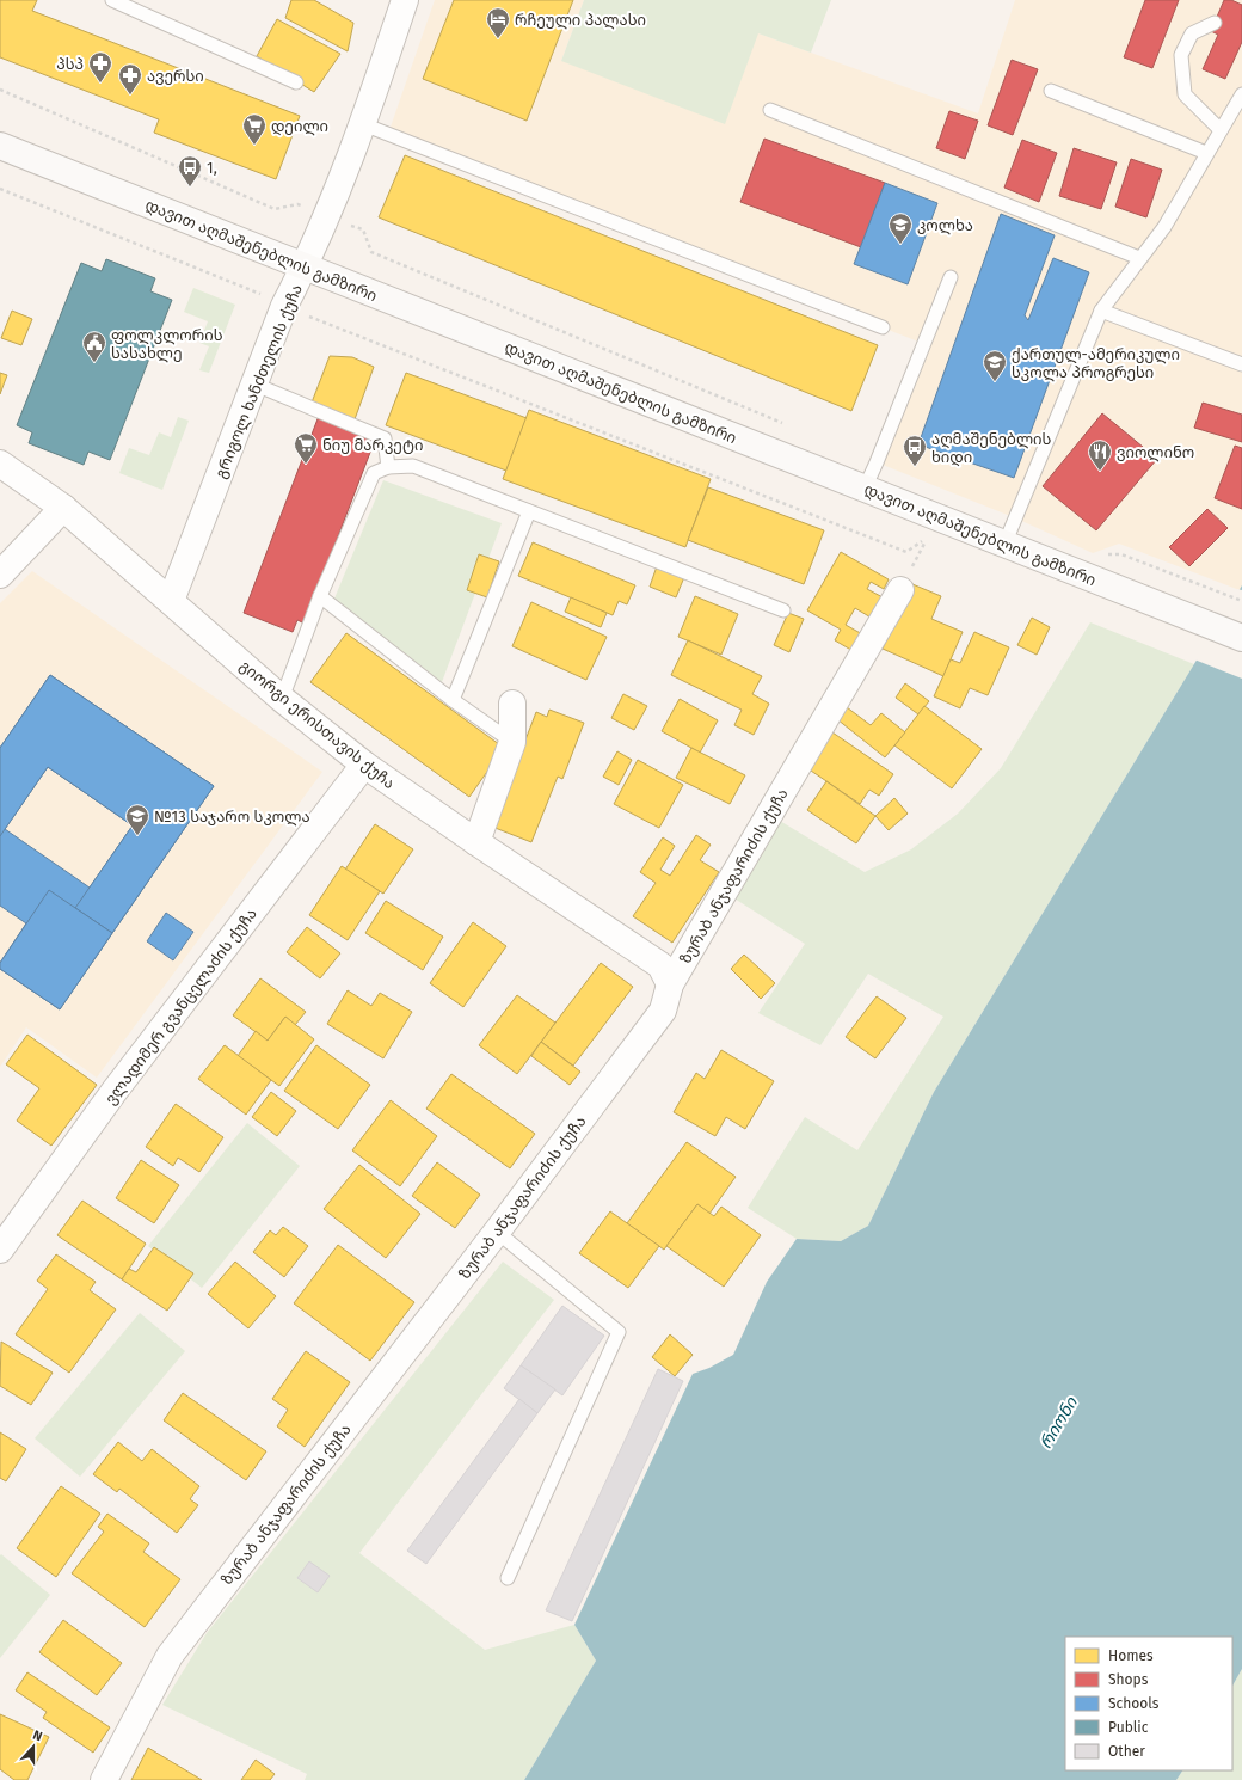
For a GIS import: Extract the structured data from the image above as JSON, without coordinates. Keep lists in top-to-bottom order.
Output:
{
  "streets": {
    "main road": ["დავით აღმაშენებლის გამზირი"],
    "street": [
      "გრიგოლ ხანძთელის ქუჩა",
      "გიორგი ერისთავის ქუჩა",
      "ზურაბ ანჯაფარიძის ქუჩა",
      "ვლადიმერ გვანცელაძის ქუჩა"
    ]
  },
  "crossings": [
    ["დავით აღმაშენებლის გამზირი", "გრიგოლ ხანძთელის ქუჩა"],
    ["გრიგოლ ხანძთელის ქუჩა", "გიორგი ერისთავის ქუჩა"],
    ["გიორგი ერისთავის ქუჩა", "ზურაბ ანჯაფარიძის ქუჩა"],
    ["გიორგი ერისთავის ქუჩა", "ვლადიმერ გვანცელაძის ქუჩა"]
  ],
  "water": ["რიონი"],
  "places": {
    "hotel": ["რჩეული პალასი"],
    "pharmacy": ["პსპ", "ავერსი"],
    "supermarket": ["დეილი", "ნიუ მარკეტი"],
    "bus stop": ["1,", "აღმაშენებლის ხიდი"],
    "school or university": ["კოლხა", "ქართულ-ამერიკული სკოლა პროგრესი", "№13 საჯარო სკოლა"],
    "public building": ["ფოლკლორის სასახლე"],
    "restaurant": ["ვიოლინო"]
  },
  "legend": [
    "Homes",
    "Shops",
    "Schools",
    "Public",
    "Other"
  ],
  "north": "top"
}
